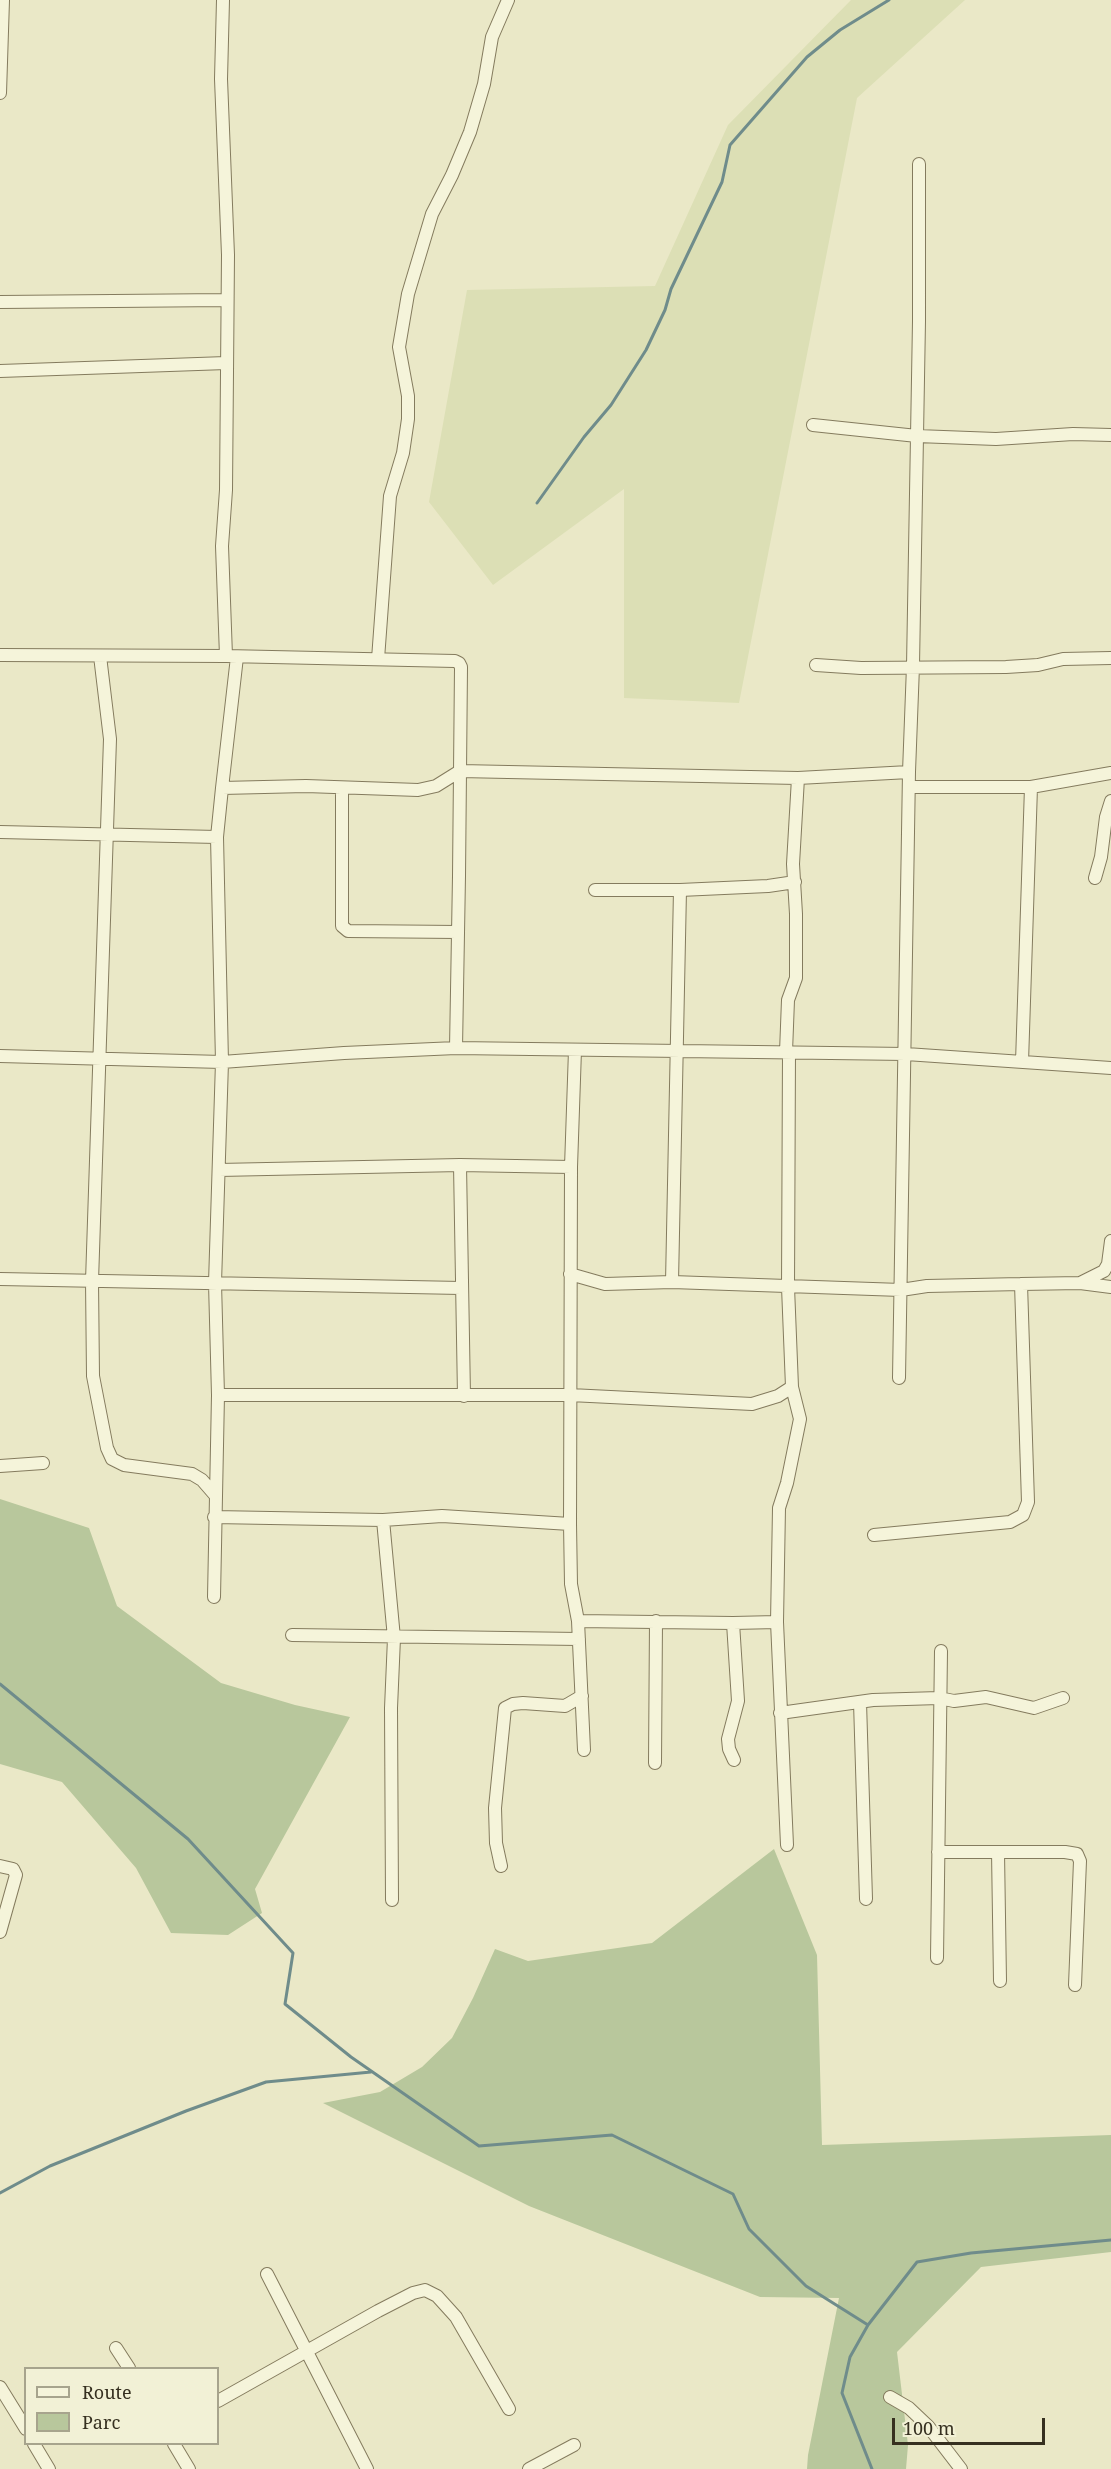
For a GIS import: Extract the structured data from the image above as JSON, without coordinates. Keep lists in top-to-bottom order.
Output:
{
  "legend": ["Route", "Parc"],
  "scale_bar": "100 m"
}
